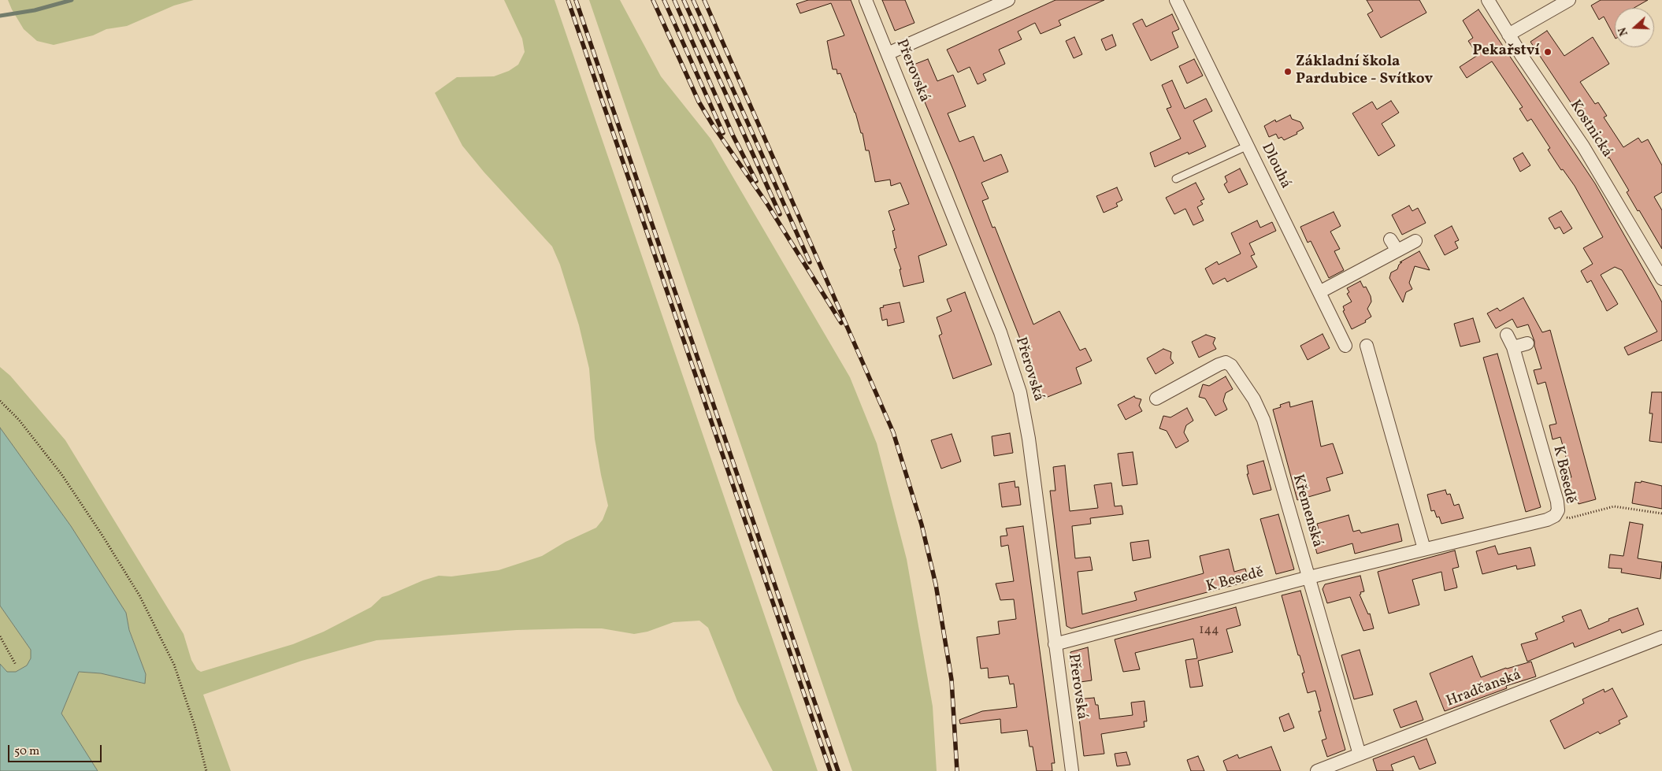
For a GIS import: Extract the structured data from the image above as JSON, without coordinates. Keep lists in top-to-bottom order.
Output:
{
  "streets": {
    "street": [
      "Přerovská",
      "Kostnická",
      "Dlouhá",
      "K Besedě",
      "Křemenská",
      "Hradčanská"
    ]
  },
  "crossings": [
    ["Přerovská", "K Besedě"],
    ["K Besedě", "Křemenská"],
    ["Křemenská", "Hradčanská"]
  ],
  "places": ["Pekařství", "Základní škola Pardubice - Svítkov"],
  "house_numbers": ["144"],
  "scale_bar": "50 m",
  "north": "left"
}
